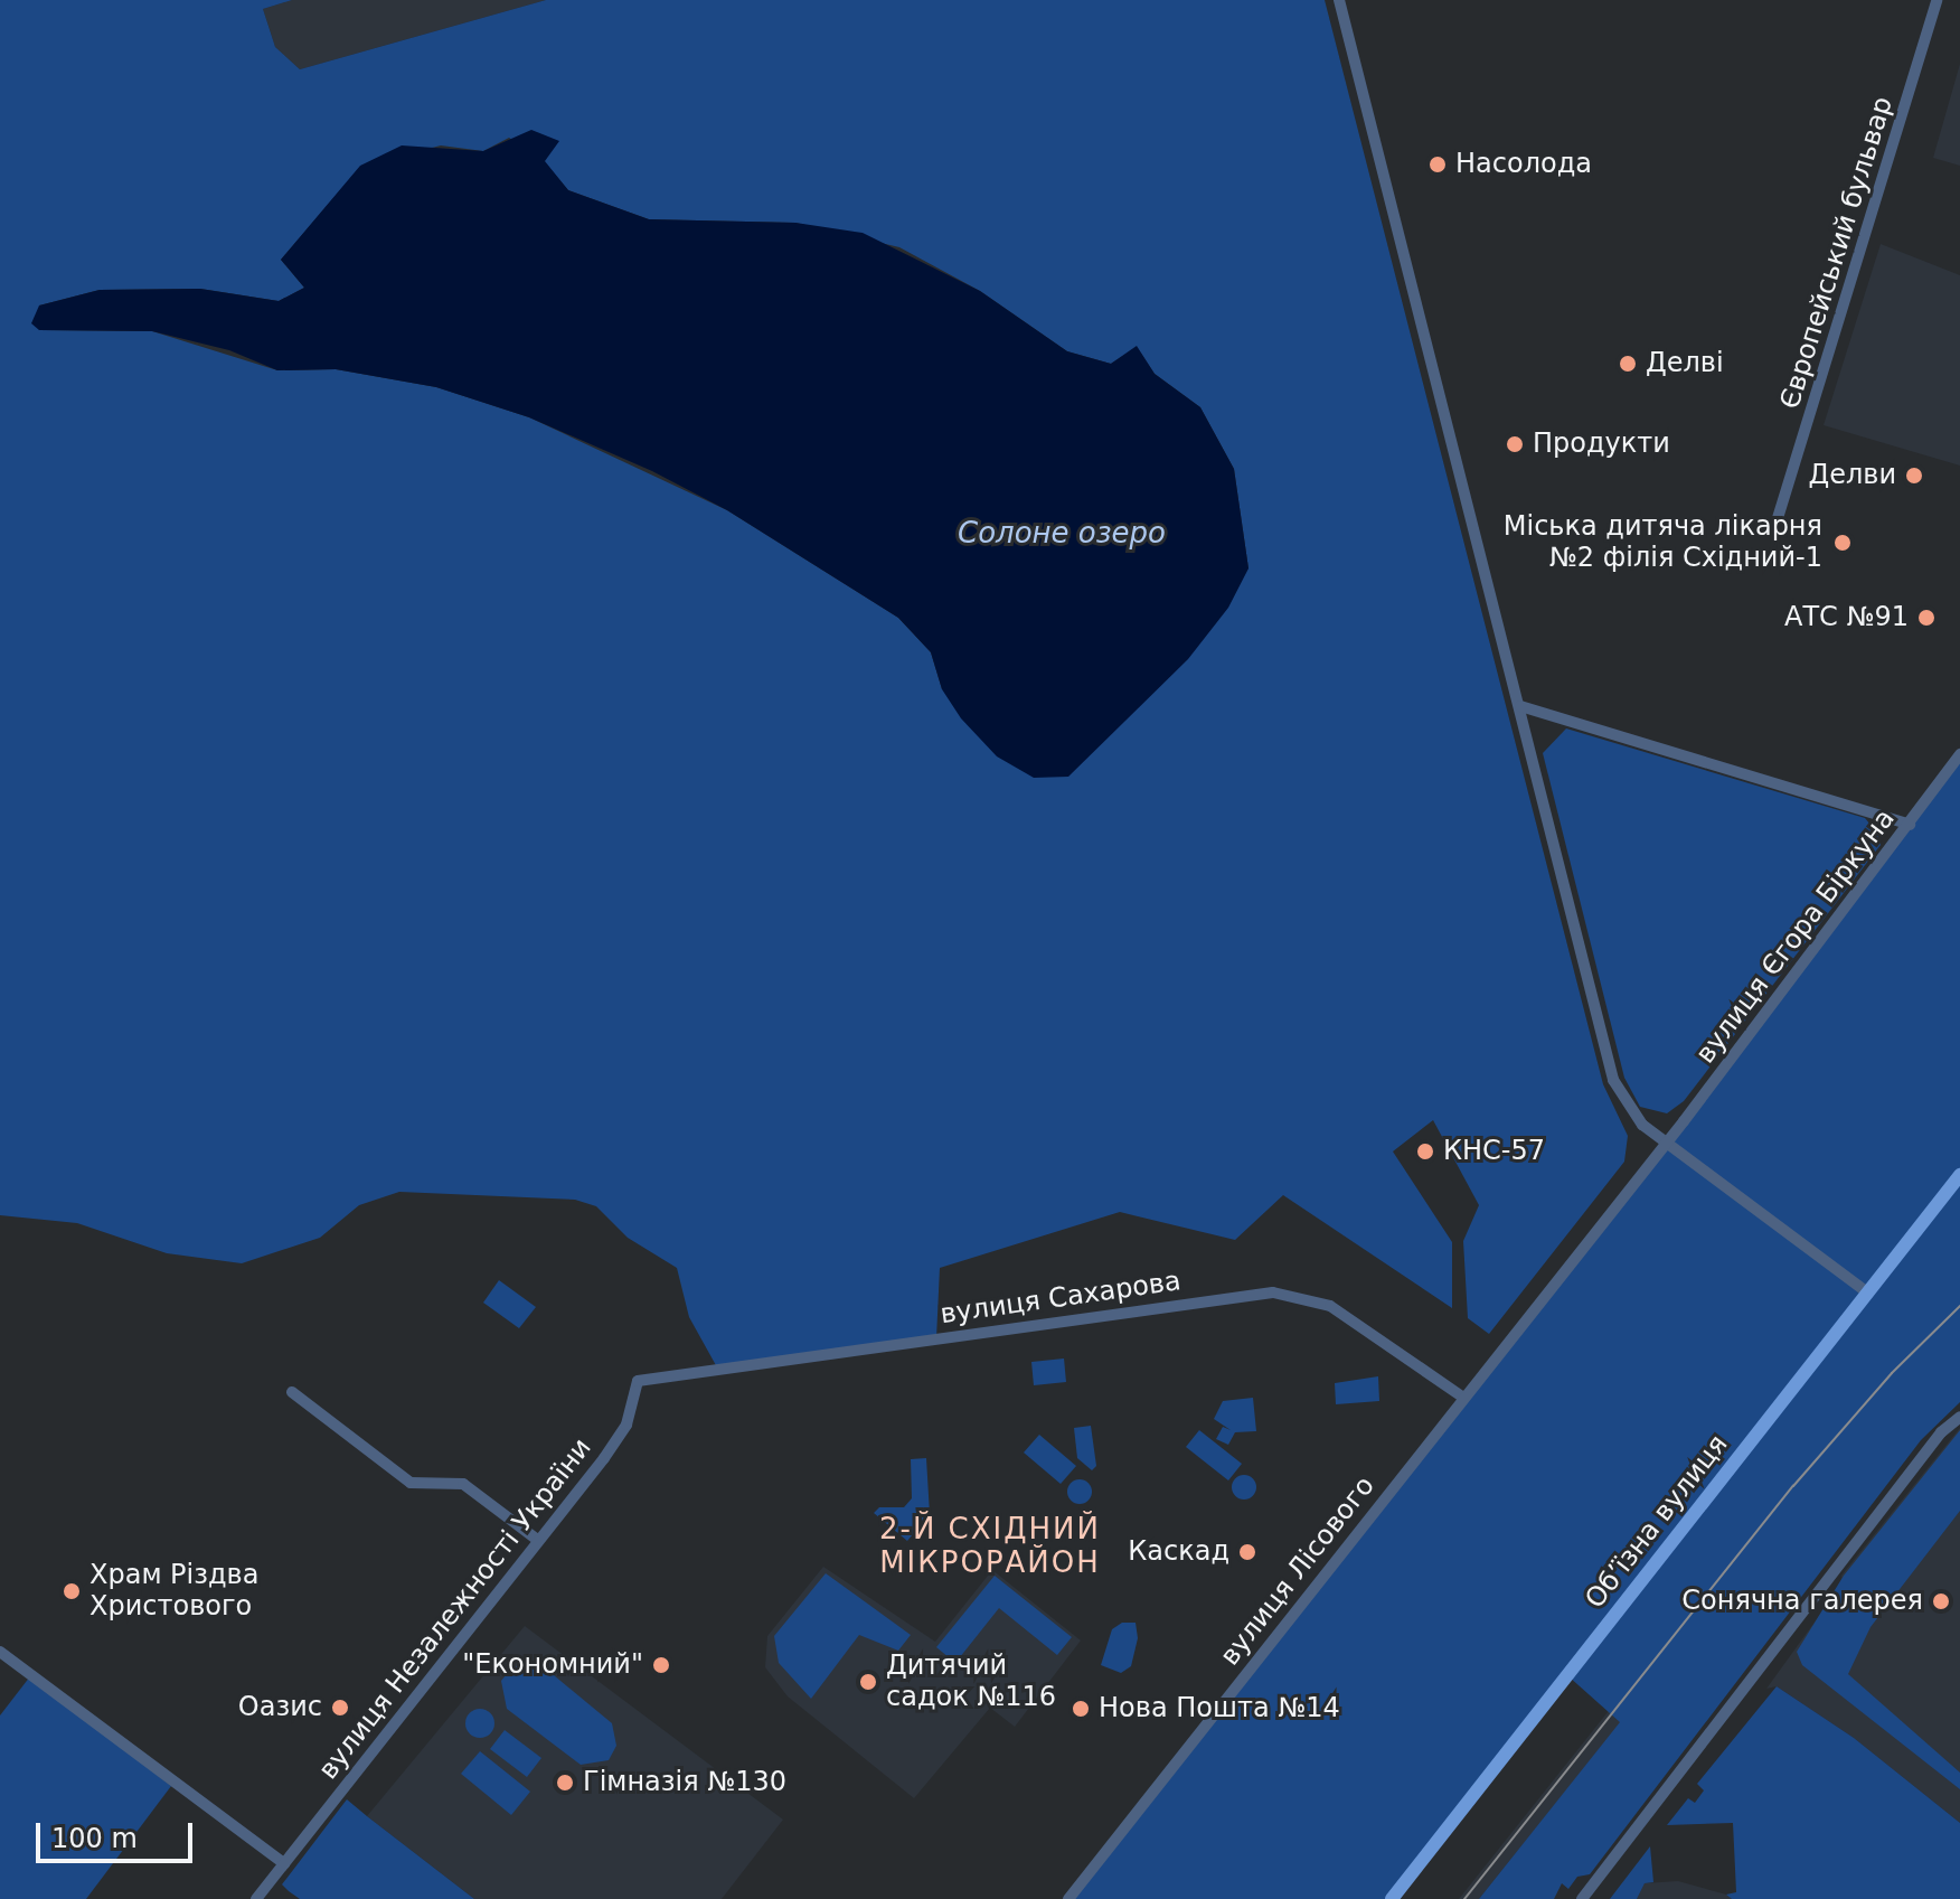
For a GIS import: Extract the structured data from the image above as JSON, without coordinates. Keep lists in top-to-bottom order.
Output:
{
  "streets": {
    "main road": ["Обʼїзна вулиця"],
    "street": [
      "Європейський бульвар",
      "вулиця Єгора Біркуна",
      "вулиця Сахарова",
      "вулиця Лісового",
      "вулиця Незалежності України"
    ]
  },
  "crossings": [
    ["вулиця Єгора Біркуна", "вулиця Сахарова"],
    ["вулиця Єгора Біркуна", "вулиця Лісового"],
    ["вулиця Сахарова", "вулиця Лісового"],
    ["вулиця Сахарова", "вулиця Незалежності України"]
  ],
  "districts": ["2-Й СХІДНИЙ МІКРОРАЙОН"],
  "water": ["Солоне озеро"],
  "places": [
    "Насолода",
    "Делві",
    "Продукти",
    "Делви",
    "Міська дитяча лікарня №2 філія Східний-1",
    "АТС №91",
    "КНС-57",
    "Каскад",
    "Храм Різдва Христового",
    "Сонячна галерея",
    "\"Економний\"",
    "Дитячий садок №116",
    "Оазис",
    "Нова Пошта №14",
    "Гімназія №130"
  ],
  "scale_bar": "100 m"
}
